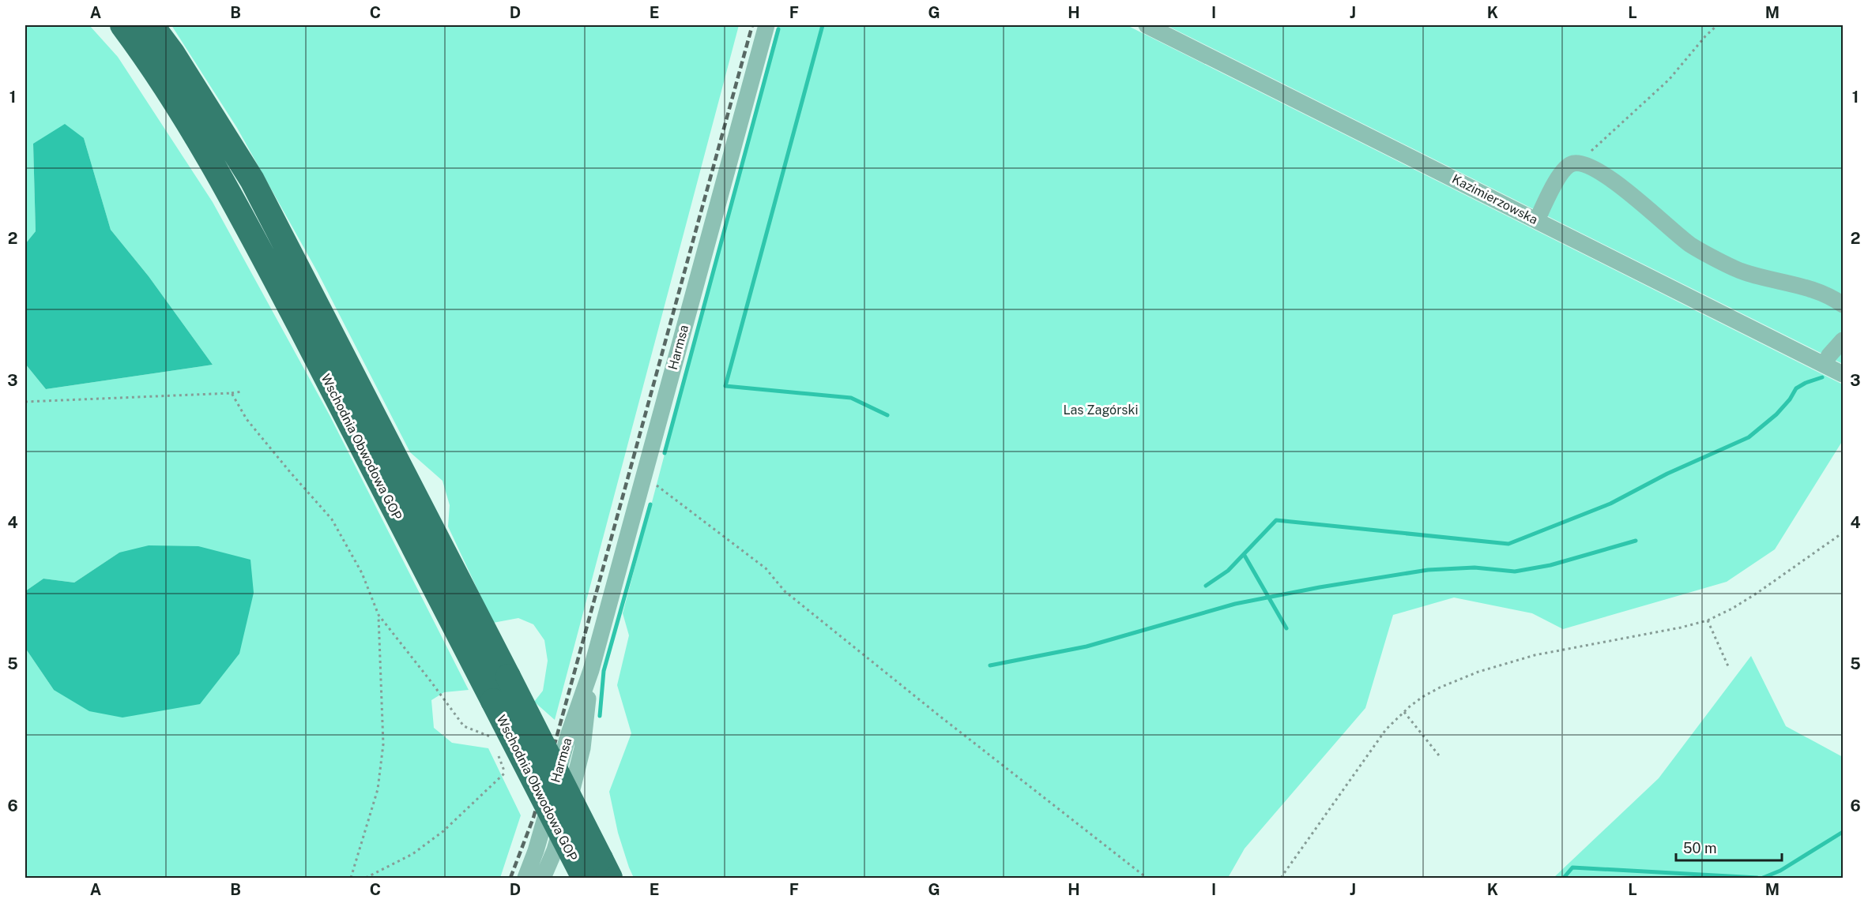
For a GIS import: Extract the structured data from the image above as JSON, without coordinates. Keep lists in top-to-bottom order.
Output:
{
  "streets": {
    "highway": ["Wschodnia Obwodowa GOP"],
    "street": ["Kazimierzowska", "Harmsa"]
  },
  "parks": ["Las Zagórski"],
  "scale_bar": "50 m",
  "grid": {
    "columns": [
      "A",
      "B",
      "C",
      "D",
      "E",
      "F",
      "G",
      "H",
      "I",
      "J",
      "K",
      "L",
      "M"
    ],
    "rows": [
      "1",
      "2",
      "3",
      "4",
      "5",
      "6"
    ]
  }
}
